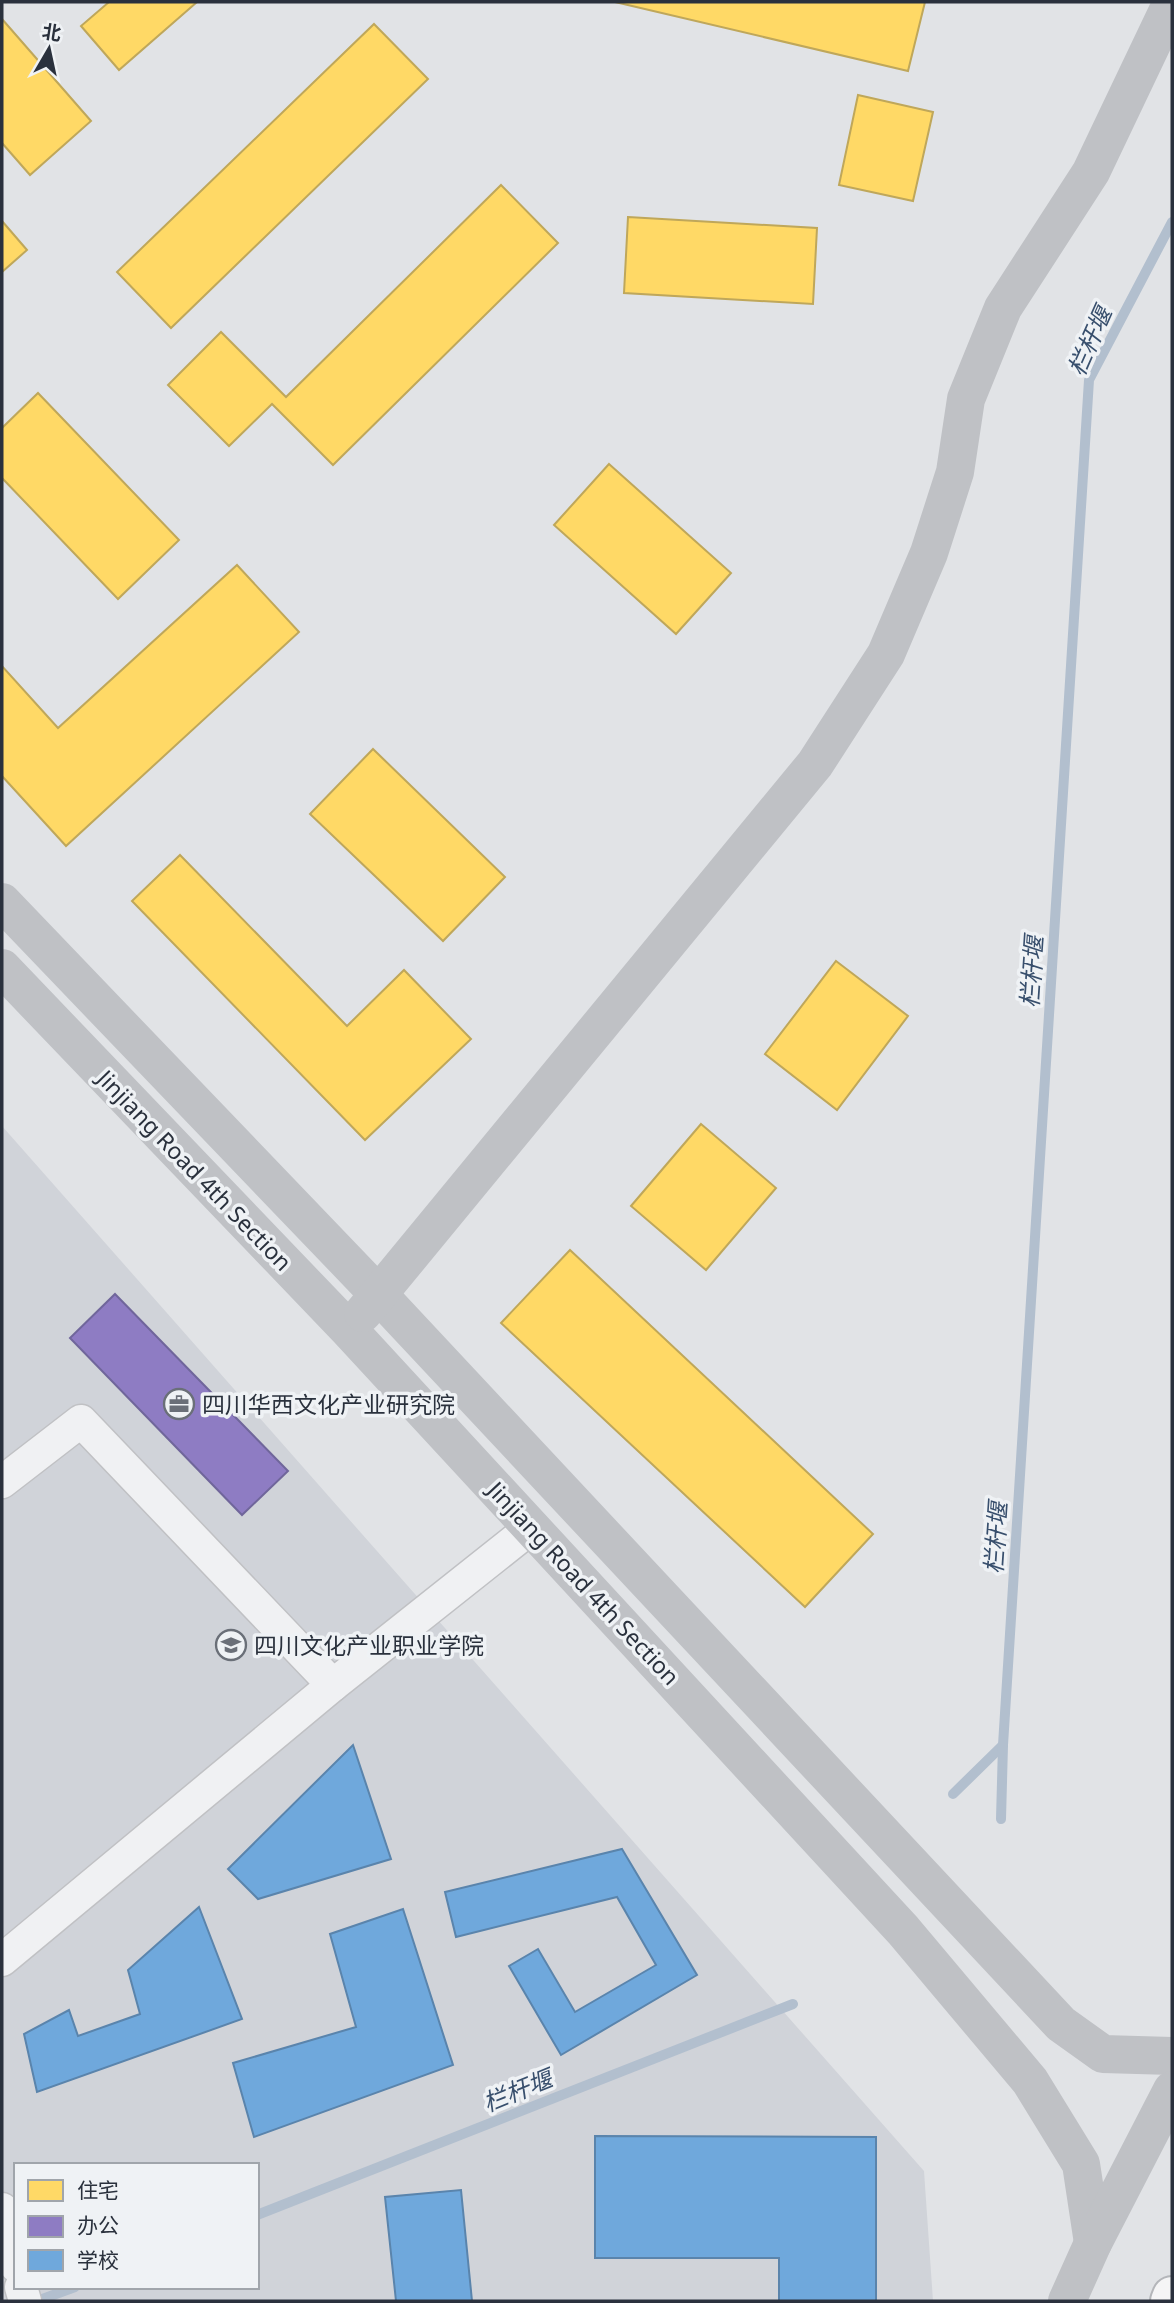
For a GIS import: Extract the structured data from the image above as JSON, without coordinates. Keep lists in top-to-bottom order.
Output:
{
  "streets": {
    "street": ["Jinjiang Road 4th Section"]
  },
  "water": ["栏杆堰"],
  "places": {
    "office": ["四川华西文化产业研究院"],
    "school or university": ["四川文化产业职业学院"]
  },
  "legend": ["住宅", "办公", "学校"],
  "north": "top"
}
